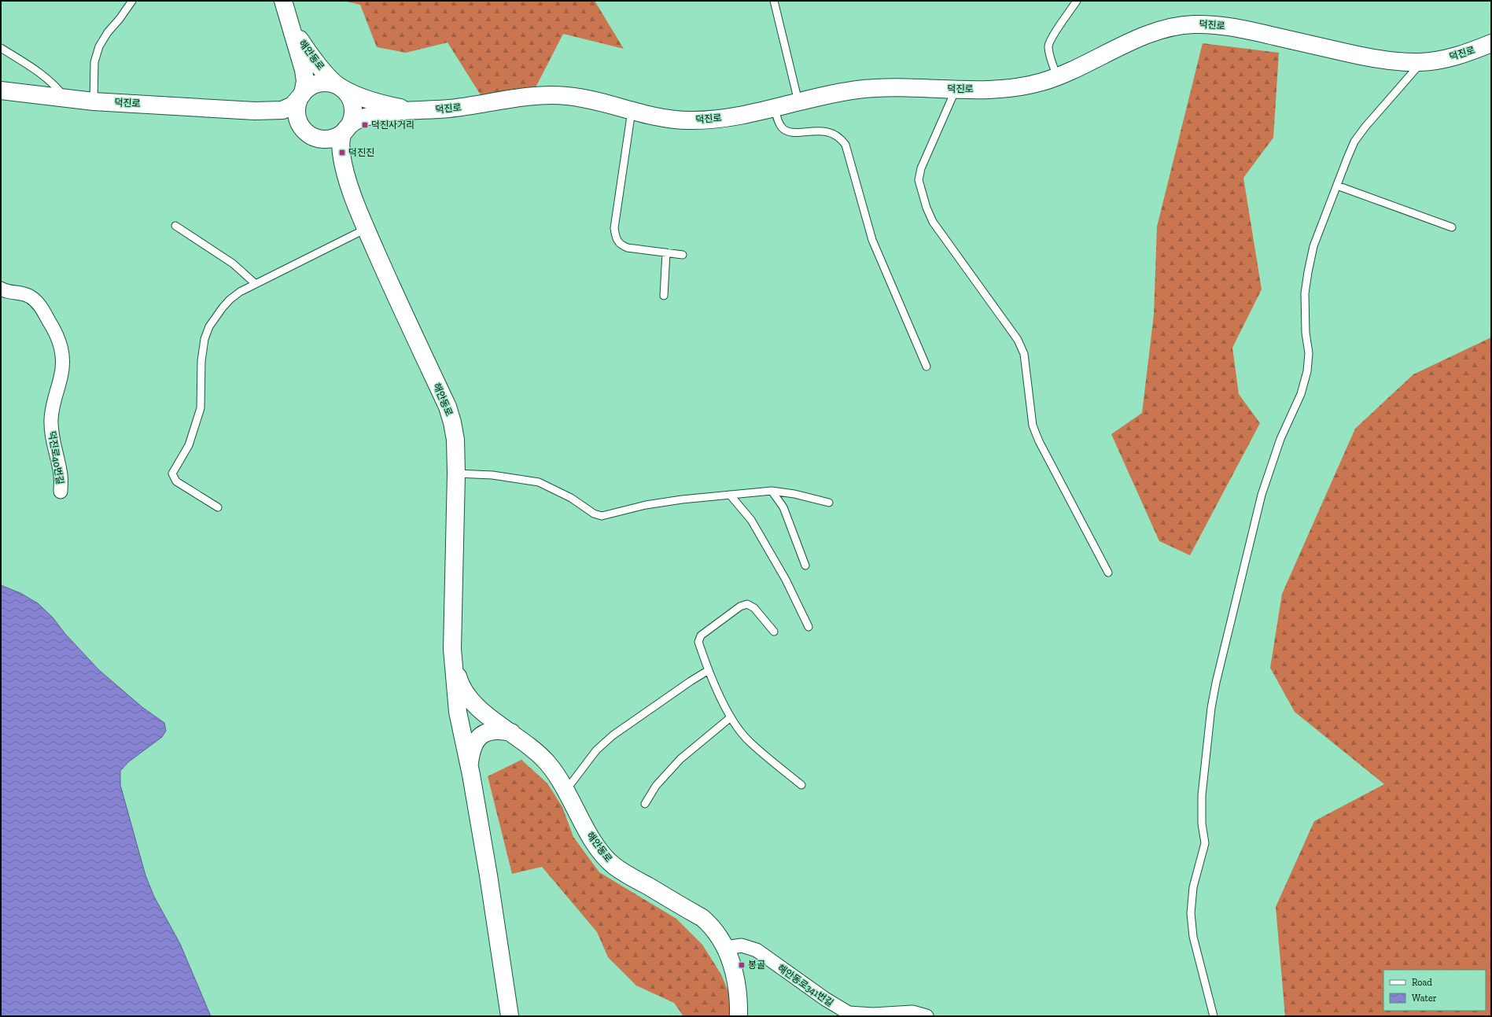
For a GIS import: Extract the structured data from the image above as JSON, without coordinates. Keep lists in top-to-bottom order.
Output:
{
  "streets": {
    "street": [
      "덕진로",
      "해안동로",
      "덕진로40번길",
      "해안동로341번길"
    ]
  },
  "crossings": [
    ["덕진로", "해안동로"],
    ["해안동로", "해안동로341번길"]
  ],
  "places": {
    "transit": ["덕진사거리", "덕진진", "봉골"]
  },
  "legend": ["Road", "Water"]
}
